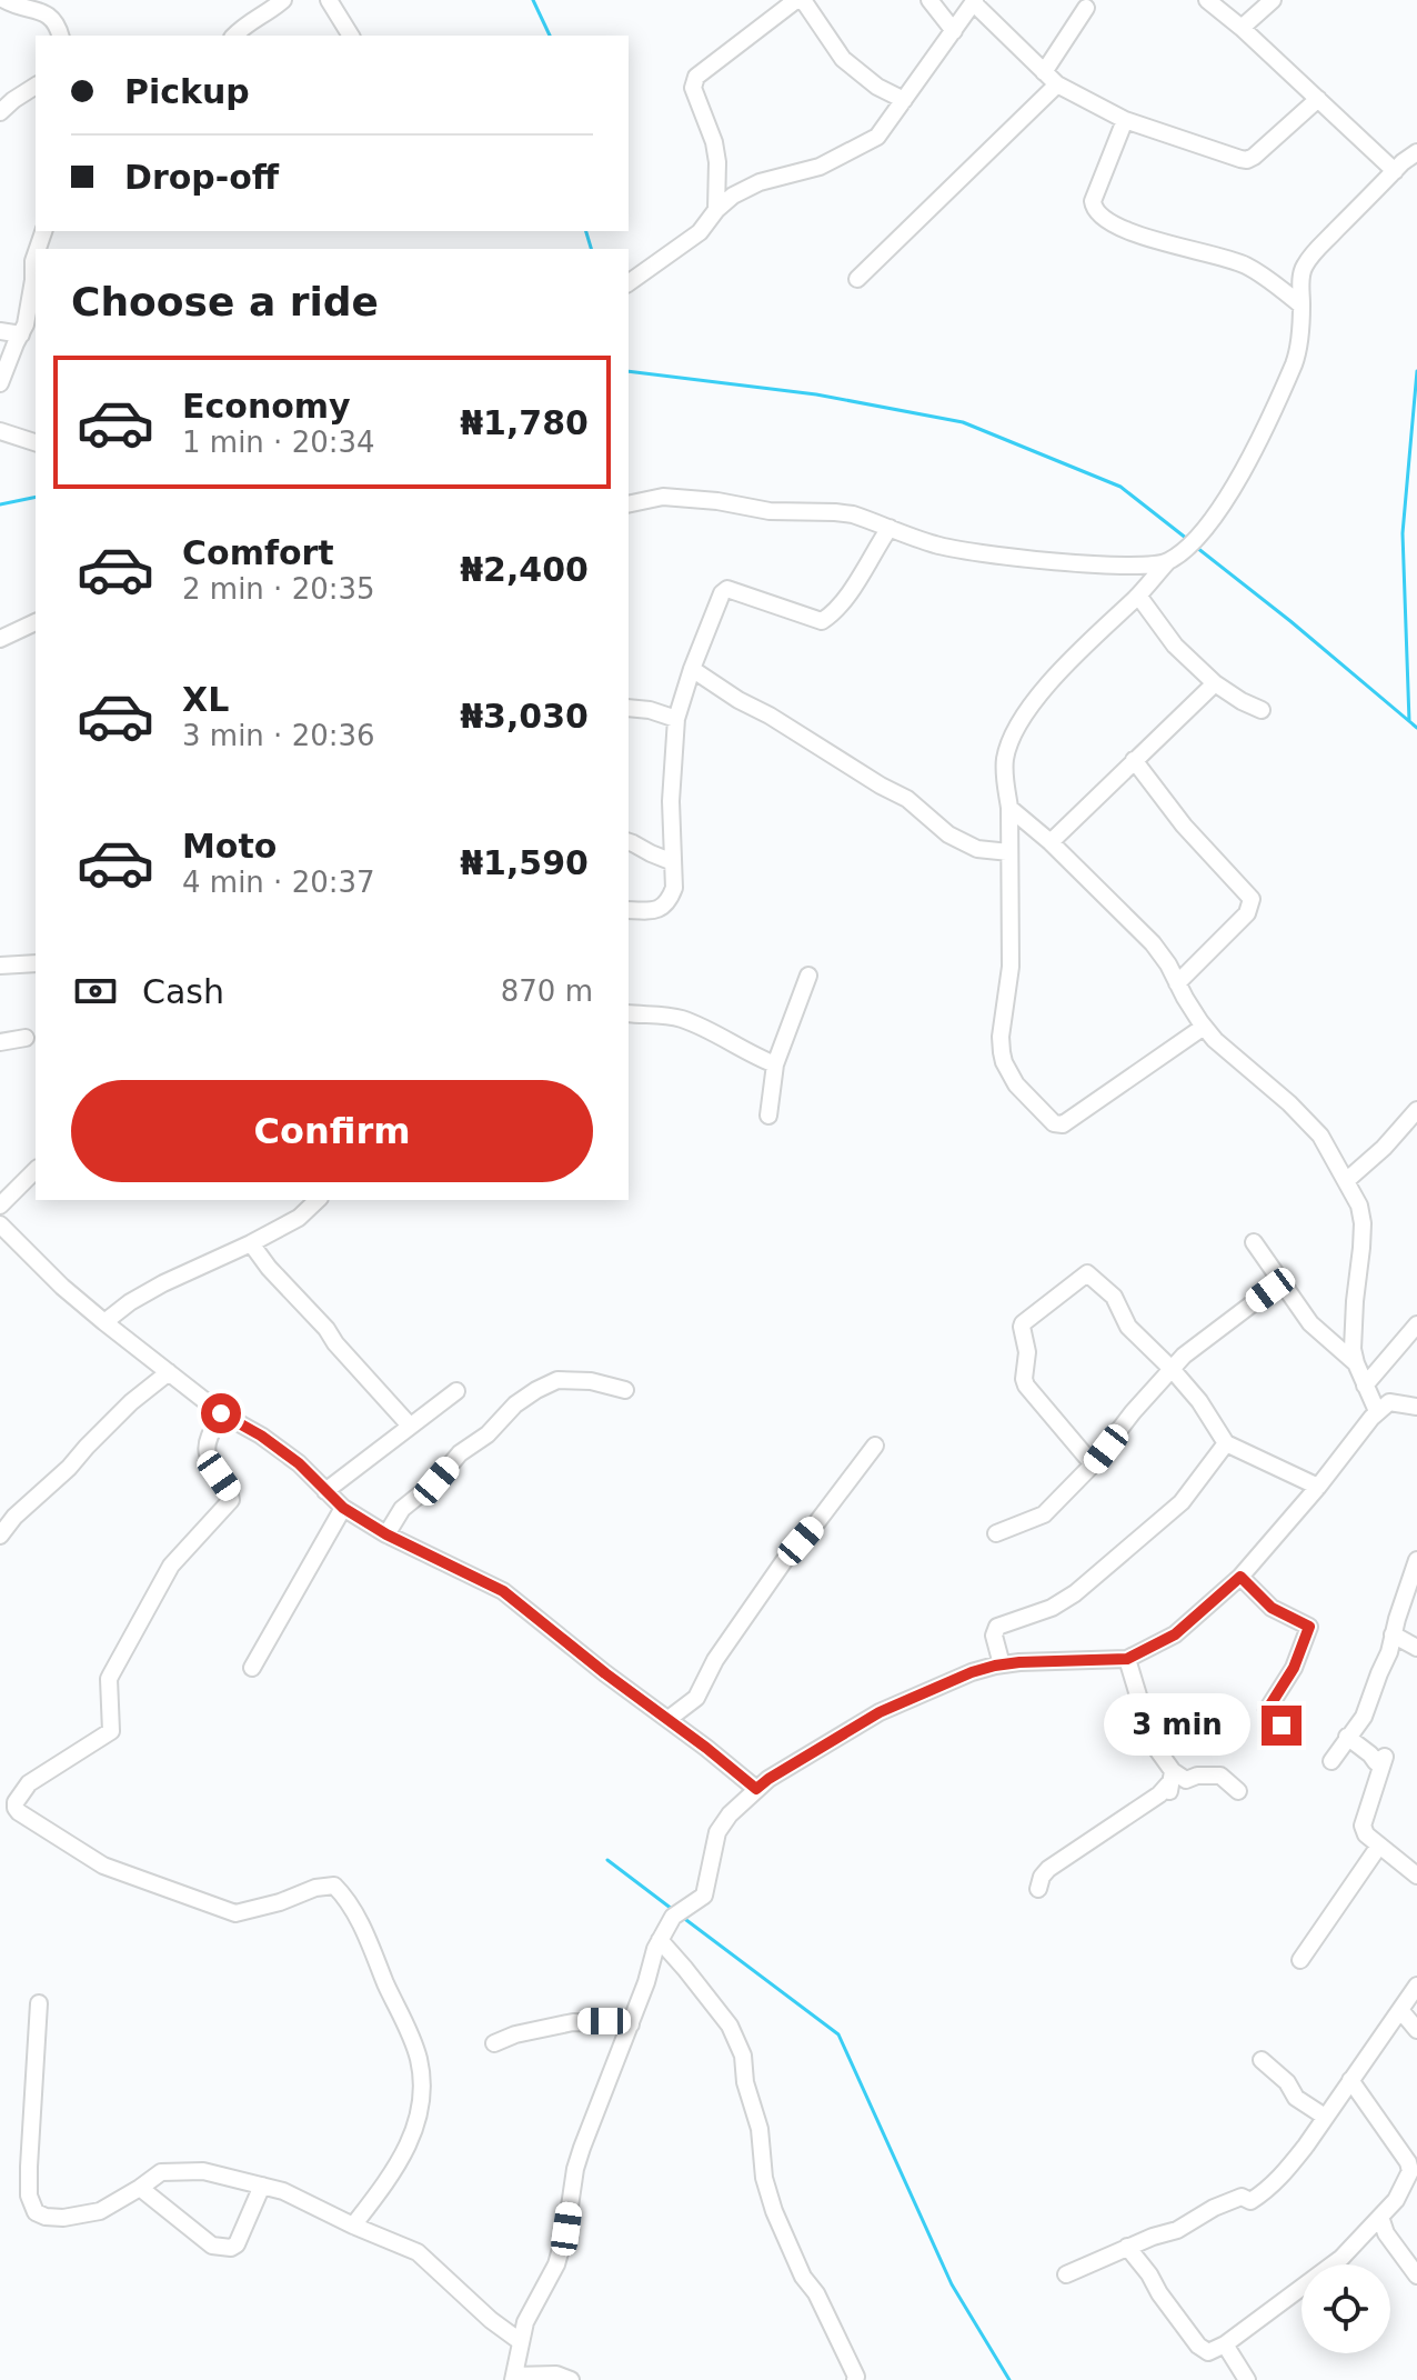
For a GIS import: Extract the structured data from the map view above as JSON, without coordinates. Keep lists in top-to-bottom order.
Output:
{
  "page": {
    "banner": ["Pickup", "Drop-off"],
    "heading": "Choose a ride",
    "list": [
      {
        "name": "Economy",
        "note": "1 min · 20:34",
        "value": "₦1,780"
      },
      {
        "name": "Comfort",
        "note": "2 min · 20:35",
        "value": "₦2,400"
      },
      {
        "name": "XL",
        "note": "3 min · 20:36",
        "value": "₦3,030"
      },
      {
        "name": "Moto",
        "note": "4 min · 20:37",
        "value": "₦1,590"
      }
    ],
    "pay": ["Cash", "870 m"],
    "buttons": "Confirm",
    "bubble": "3 min"
  }
}
